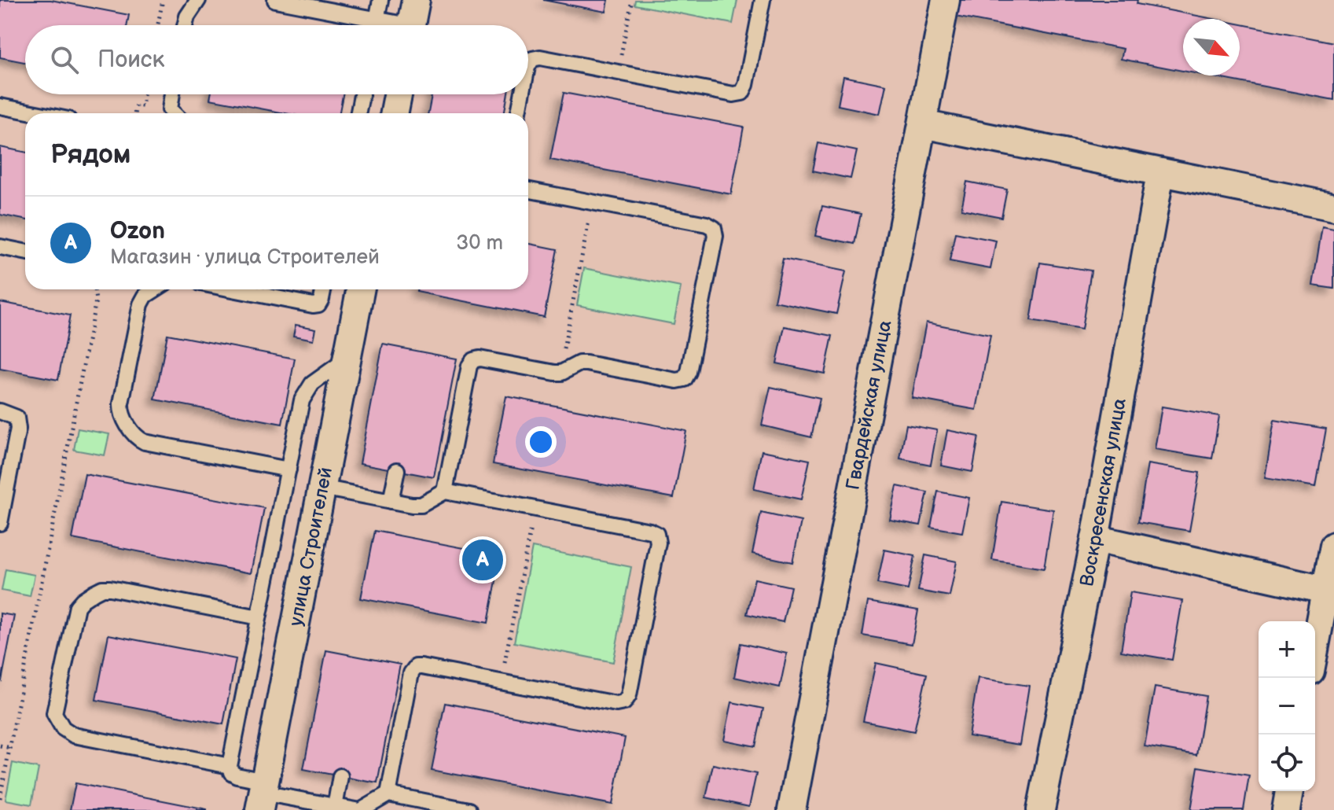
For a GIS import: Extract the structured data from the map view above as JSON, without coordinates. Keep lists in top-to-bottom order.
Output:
{
  "streets": {
    "street": ["Гвардейская улица", "Воскресенская улица", "улица Строителей"]
  },
  "north": "bottom right",
  "page": {
    "search": "Поиск",
    "heading": "Рядом",
    "list": [
      {
        "mark": "A",
        "name": "Ozon",
        "note": "Магазин · улица Строителей",
        "value": "30 m"
      }
    ],
    "pins": "A",
    "map_buttons": ["+", "−"]
  }
}
